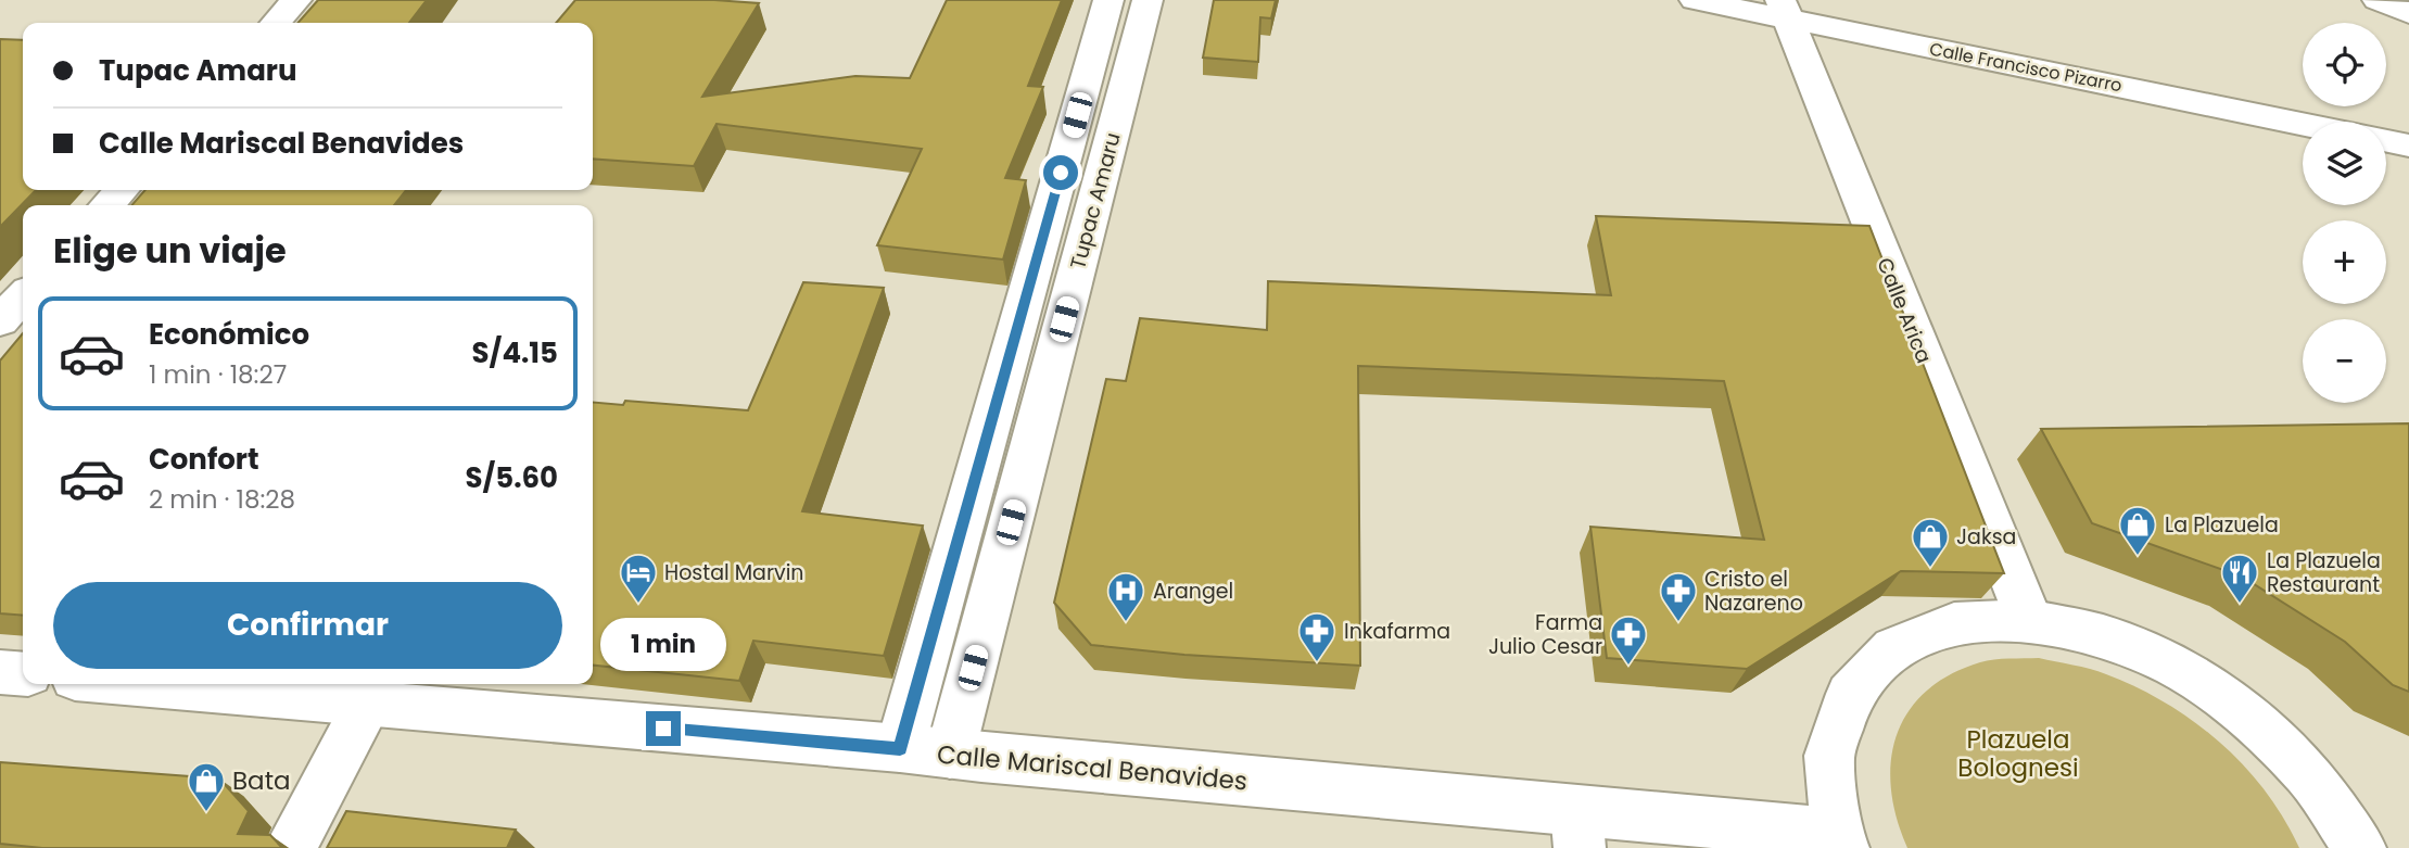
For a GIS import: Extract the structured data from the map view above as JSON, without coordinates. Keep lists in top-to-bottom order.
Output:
{
  "streets": {
    "main road": [
      "Calle Francisco Pizarro",
      "Tupac Amaru",
      "Calle Arica",
      "Calle Mariscal Benavides"
    ]
  },
  "crossings": [
    ["Calle Francisco Pizarro", "Calle Arica"],
    ["Tupac Amaru", "Calle Mariscal Benavides"]
  ],
  "parks": ["Plazuela Bolognesi"],
  "places": {
    "shop": ["La Plazuela", "Jaksa", "Bata"],
    "hotel": ["Hostal Marvin"],
    "restaurant": ["La Plazuela Restaurant"],
    "hospital": ["Arangel"],
    "pharmacy": ["Cristo el Nazareno", "Inkafarma", "Farma Julio Cesar"]
  },
  "page": {
    "map_buttons": ["+", "−"],
    "banner": ["Tupac Amaru", "Calle Mariscal Benavides"],
    "heading": "Elige un viaje",
    "list": [
      {
        "name": "Económico",
        "note": "1 min · 18:27",
        "value": "S/4.15"
      },
      {
        "name": "Confort",
        "note": "2 min · 18:28",
        "value": "S/5.60"
      }
    ],
    "buttons": "Confirmar",
    "bubble": "1 min"
  }
}
